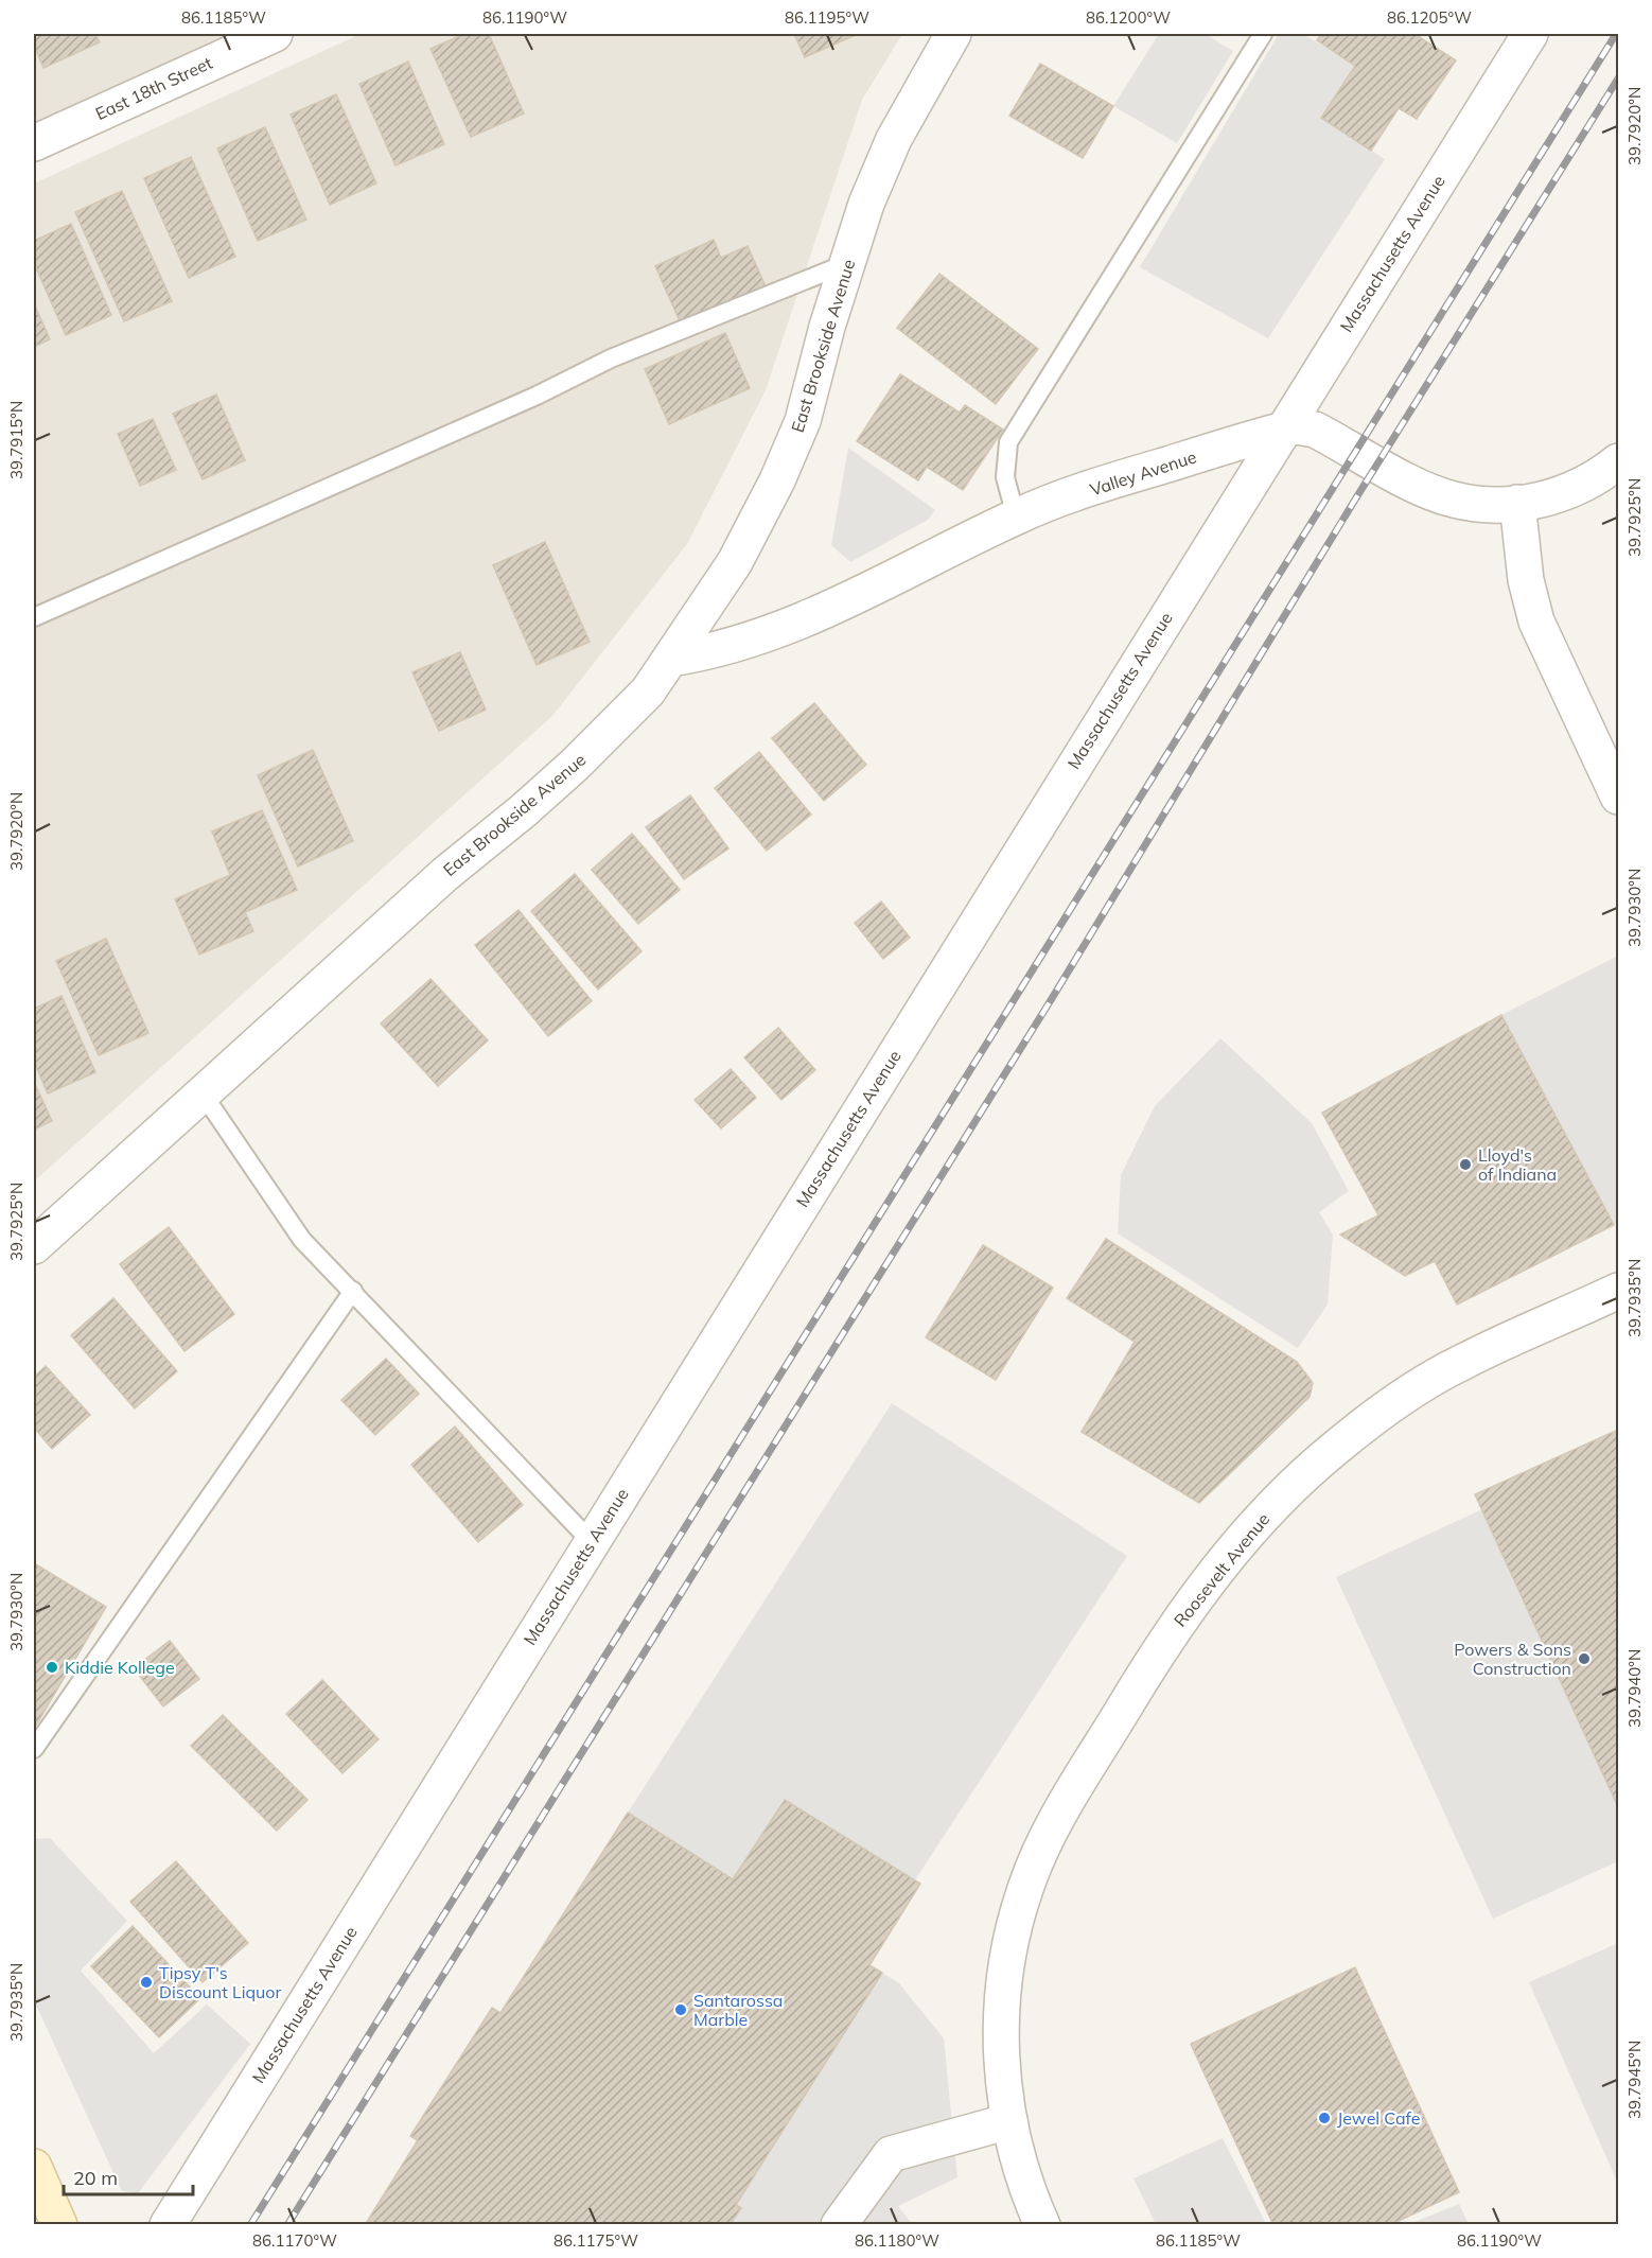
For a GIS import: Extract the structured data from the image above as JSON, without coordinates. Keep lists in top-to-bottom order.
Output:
{
  "streets": {
    "street": [
      "East 18th Street",
      "Massachusetts Avenue",
      "East Brookside Avenue",
      "Valley Avenue",
      "Roosevelt Avenue"
    ]
  },
  "crossings": [
    ["Massachusetts Avenue", "Valley Avenue"],
    ["East Brookside Avenue", "Valley Avenue"]
  ],
  "places": [
    "Lloyd's of Indiana",
    "Powers & Sons Construction",
    "Kiddie Kollege",
    "Tipsy T's Discount Liquor",
    "Santarossa Marble",
    "Jewel Cafe"
  ],
  "scale_bar": "20 m",
  "coordinates": [
    "86.1185°W",
    "86.1190°W",
    "86.1195°W",
    "86.1200°W",
    "86.1205°W",
    "39.7920°N",
    "39.7915°N",
    "39.7925°N",
    "39.7930°N",
    "39.7935°N",
    "39.7940°N",
    "39.7945°N",
    "86.1170°W",
    "86.1175°W",
    "86.1180°W"
  ]
}
